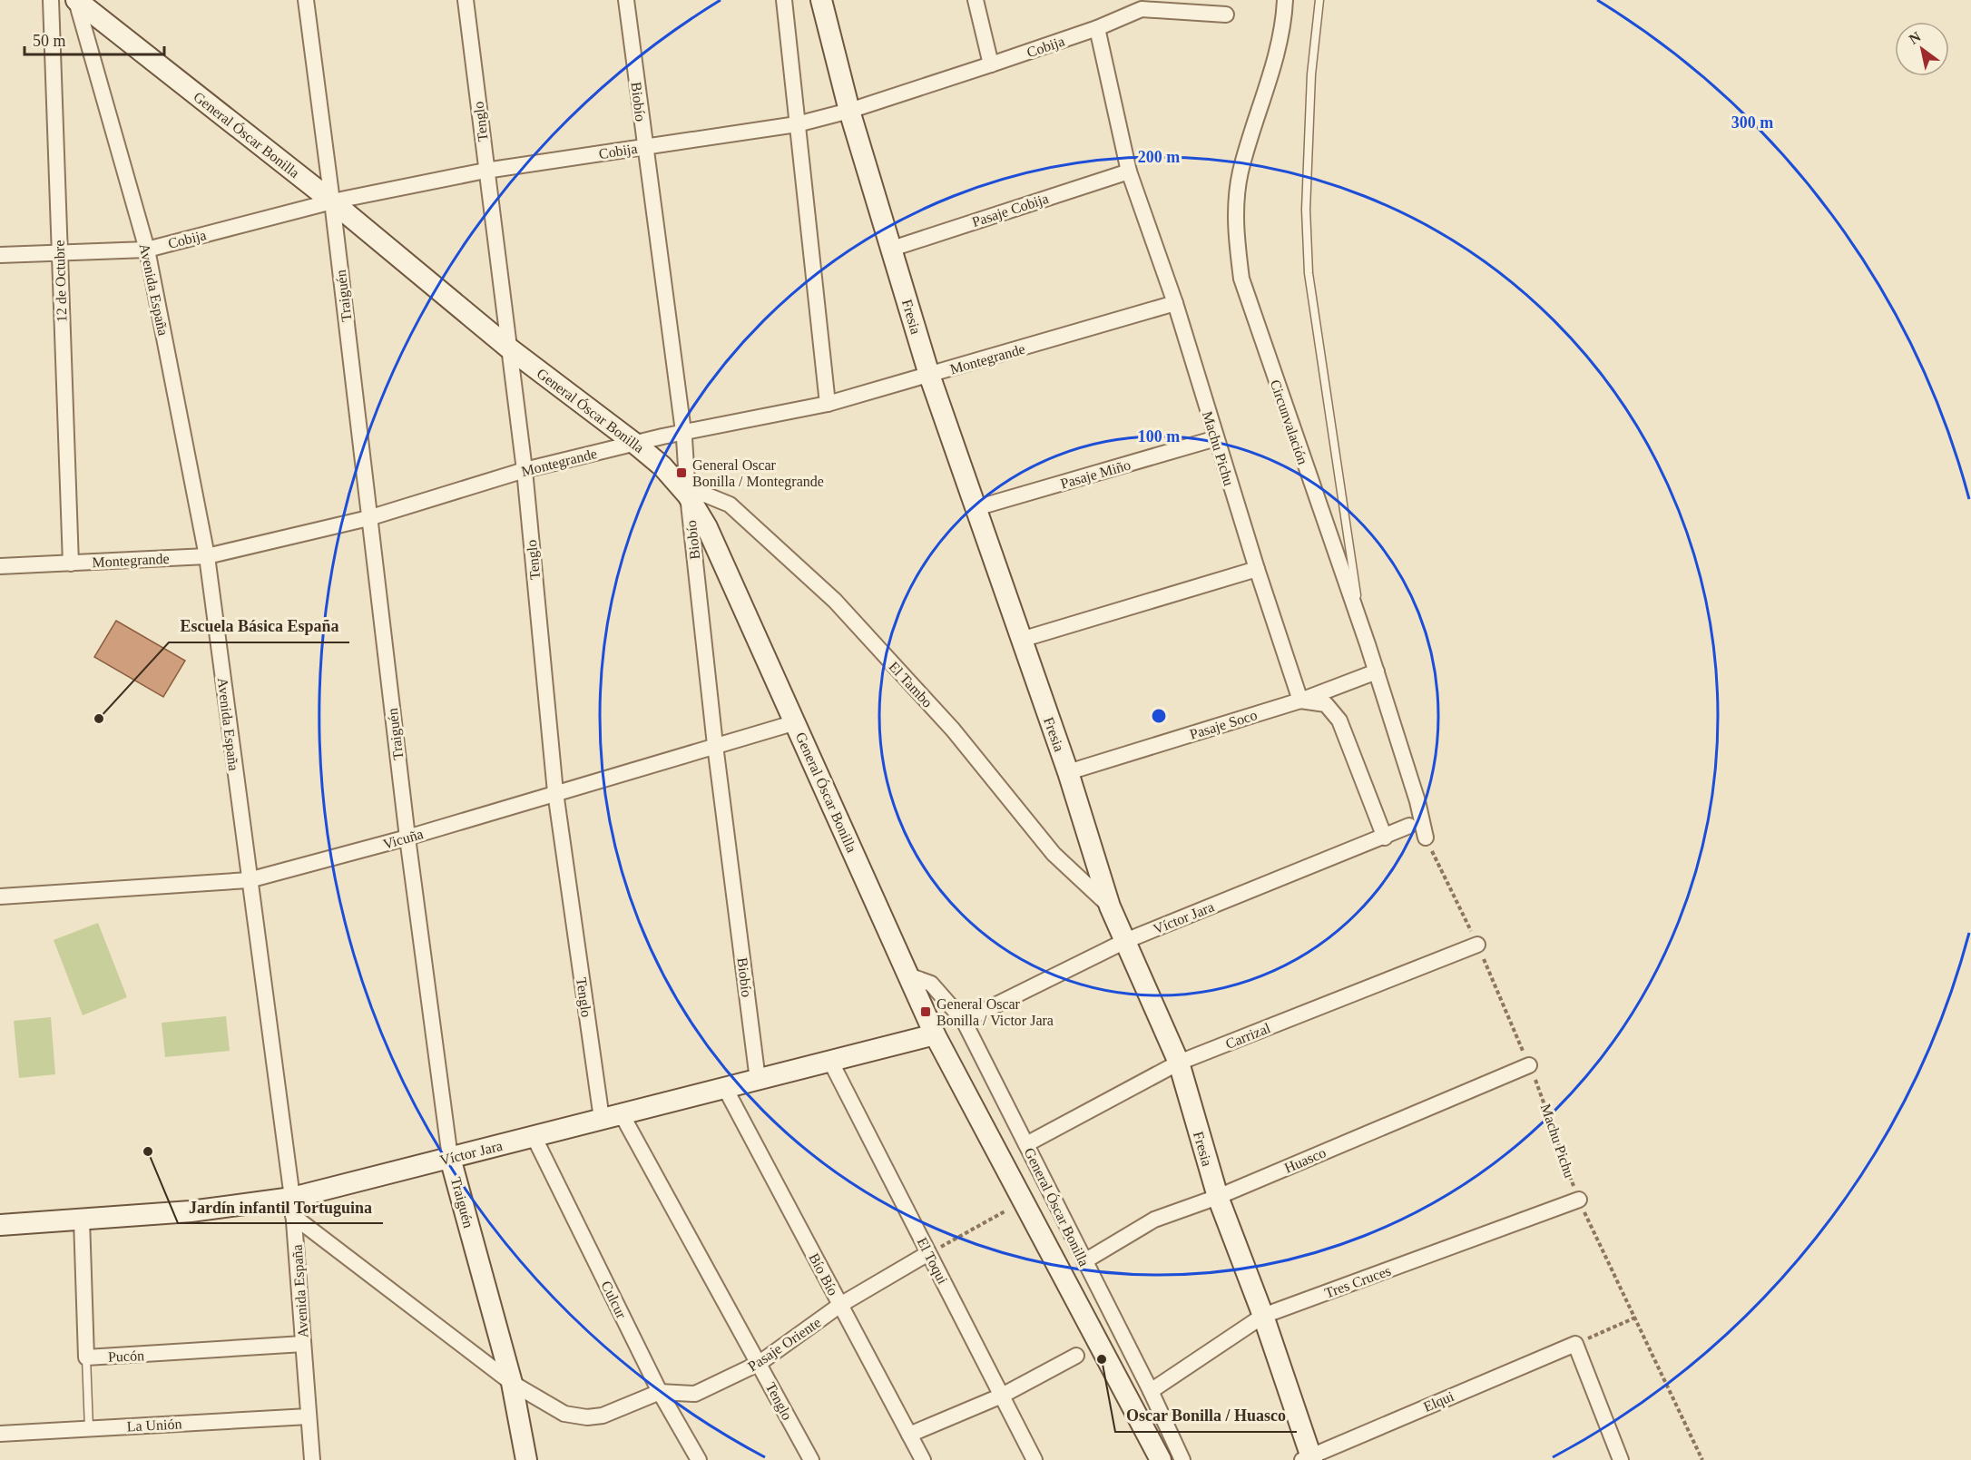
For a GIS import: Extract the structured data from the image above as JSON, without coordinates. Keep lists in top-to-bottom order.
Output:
{
  "streets": {
    "main road": [
      "General Óscar Bonilla",
      "Traiguén",
      "Fresia",
      "Víctor Jara"
    ],
    "street": [
      "Cobija",
      "Biobío",
      "Tenglo",
      "Pasaje Cobija",
      "12 de Octubre",
      "Avenida España",
      "Montegrande",
      "Circunvalación",
      "Machu Pichu",
      "Pasaje Miño",
      "El Tambo",
      "Pasaje Soco",
      "Vicuña",
      "Carrizal",
      "Huasco",
      "El Toqui",
      "Bío Bío",
      "Tres Cruces",
      "Culcur",
      "Pasaje Oriente",
      "Pucón",
      "Elqui",
      "La Unión"
    ]
  },
  "crossings": [
    ["Cobija", "Biobío"],
    ["Cobija", "Tenglo"],
    ["Cobija", "General Óscar Bonilla"],
    ["Cobija", "12 de Octubre"],
    ["Cobija", "Avenida España"],
    ["Cobija", "Traiguén"],
    ["Cobija", "Fresia"],
    ["Cobija", "Machu Pichu"],
    ["Biobío", "General Óscar Bonilla"],
    ["Biobío", "Montegrande"],
    ["Biobío", "El Tambo"],
    ["Biobío", "Vicuña"],
    ["Biobío", "Víctor Jara"],
    ["Tenglo", "General Óscar Bonilla"],
    ["Tenglo", "Montegrande"],
    ["Tenglo", "Vicuña"],
    ["Tenglo", "Víctor Jara"],
    ["Tenglo", "Pasaje Oriente"],
    ["General Óscar Bonilla", "Avenida España"],
    ["General Óscar Bonilla", "Traiguén"],
    ["General Óscar Bonilla", "Montegrande"],
    ["General Óscar Bonilla", "El Tambo"],
    ["General Óscar Bonilla", "Vicuña"],
    ["General Óscar Bonilla", "Víctor Jara"],
    ["General Óscar Bonilla", "Carrizal"],
    ["General Óscar Bonilla", "Huasco"],
    ["General Óscar Bonilla", "Tres Cruces"],
    ["Pasaje Cobija", "Fresia"],
    ["Pasaje Cobija", "Machu Pichu"],
    ["12 de Octubre", "Montegrande"],
    ["Avenida España", "Montegrande"],
    ["Avenida España", "Vicuña"],
    ["Avenida España", "Víctor Jara"],
    ["Avenida España", "Pasaje Oriente"],
    ["Avenida España", "Pucón"],
    ["Avenida España", "La Unión"],
    ["Traiguén", "Montegrande"],
    ["Traiguén", "Vicuña"],
    ["Traiguén", "Víctor Jara"],
    ["Traiguén", "Pasaje Oriente"],
    ["Fresia", "Montegrande"],
    ["Fresia", "Pasaje Miño"],
    ["Fresia", "El Tambo"],
    ["Fresia", "Pasaje Soco"],
    ["Fresia", "Víctor Jara"],
    ["Fresia", "Carrizal"],
    ["Fresia", "Huasco"],
    ["Fresia", "Tres Cruces"],
    ["Fresia", "Elqui"],
    ["Montegrande", "Machu Pichu"],
    ["Circunvalación", "Machu Pichu"],
    ["Circunvalación", "Pasaje Soco"],
    ["Machu Pichu", "Pasaje Miño"],
    ["Machu Pichu", "Pasaje Soco"],
    ["Machu Pichu", "Carrizal"],
    ["Machu Pichu", "Huasco"],
    ["Machu Pichu", "Tres Cruces"],
    ["Víctor Jara", "El Toqui"],
    ["Víctor Jara", "Bío Bío"],
    ["Víctor Jara", "Culcur"],
    ["Víctor Jara", "Pasaje Oriente"],
    ["Víctor Jara", "Pucón"],
    ["El Toqui", "Pasaje Oriente"],
    ["Bío Bío", "Pasaje Oriente"],
    ["Culcur", "Pasaje Oriente"]
  ],
  "places": {
    "transit": ["General Oscar Bonilla / Montegrande", "General Oscar Bonilla / Victor Jara"],
    "other": ["Escuela Básica España", "Jardín infantil Tortuguina", "Oscar Bonilla / Huasco"]
  },
  "scale_bar": "50 m",
  "north": "top left",
  "rings": ["300 m", "200 m", "100 m"]
}
